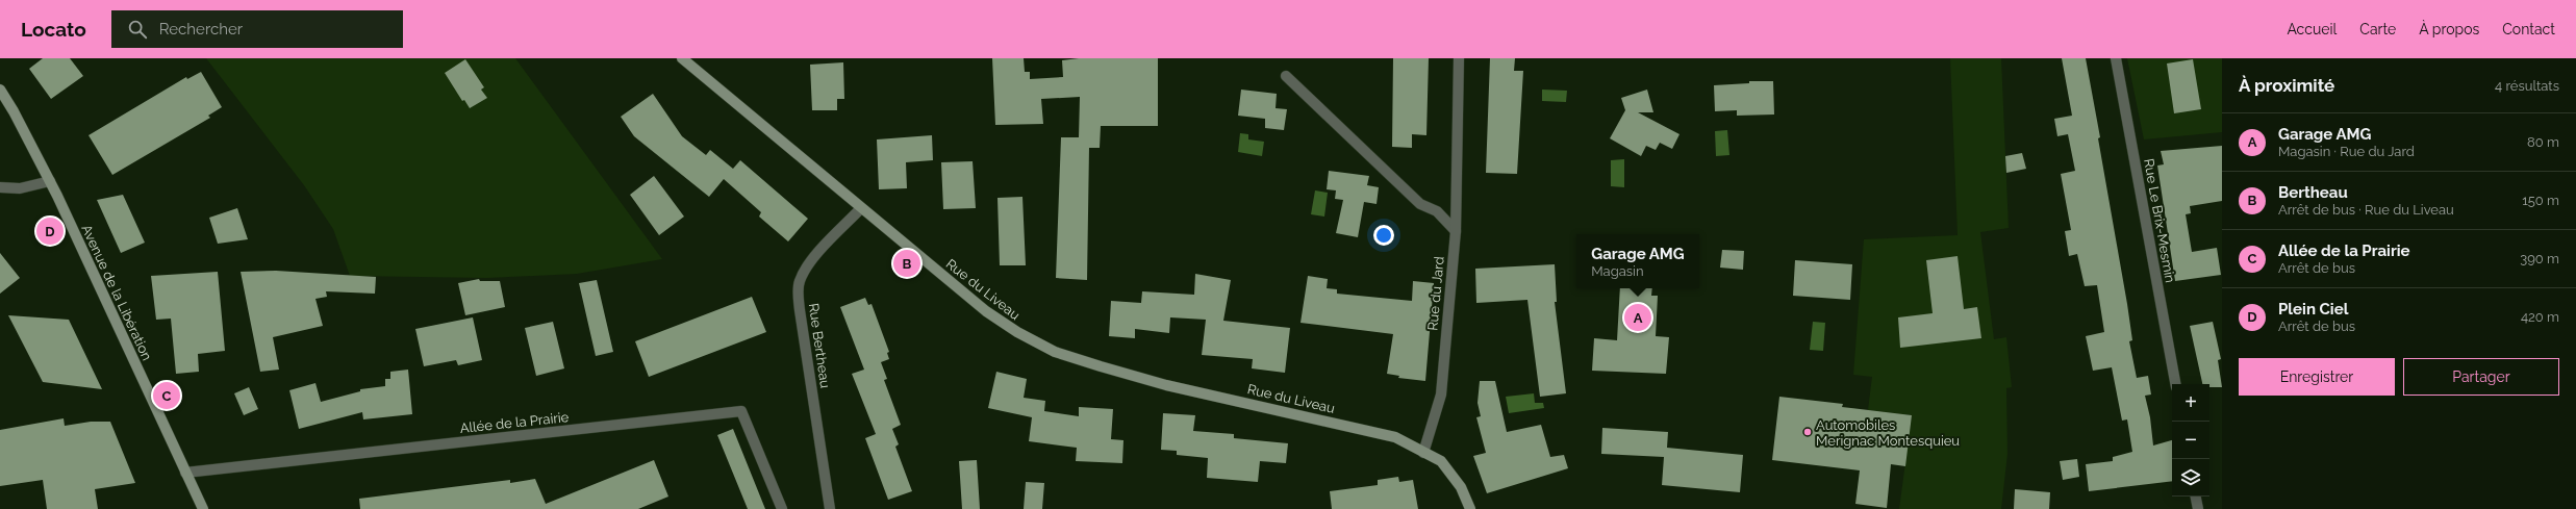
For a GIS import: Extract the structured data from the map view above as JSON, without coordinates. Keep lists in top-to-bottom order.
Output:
{
  "streets": {
    "street": [
      "Rue Le Brix-Mesmin",
      "Rue du Liveau",
      "Avenue de la Libération",
      "Rue du Jard",
      "Rue Bertheau",
      "Allée de la Prairie"
    ]
  },
  "crossings": [
    ["Rue du Liveau", "Rue du Jard"],
    ["Rue du Liveau", "Rue Bertheau"],
    ["Avenue de la Libération", "Allée de la Prairie"]
  ],
  "places": ["Automobiles Merignac Montesquieu"],
  "page": {
    "header": "Locato",
    "search": "Rechercher",
    "nav": [
      "Accueil",
      "Carte",
      "À propos",
      "Contact"
    ],
    "heading": ["À proximité", "4 résultats"],
    "list": [
      {
        "mark": "A",
        "name": "Garage AMG",
        "note": "Magasin · Rue du Jard",
        "value": "80 m"
      },
      {
        "mark": "B",
        "name": "Bertheau",
        "note": "Arrêt de bus · Rue du Liveau",
        "value": "150 m"
      },
      {
        "mark": "C",
        "name": "Allée de la Prairie",
        "note": "Arrêt de bus",
        "value": "390 m"
      },
      {
        "mark": "D",
        "name": "Plein Ciel",
        "note": "Arrêt de bus",
        "value": "420 m"
      }
    ],
    "pins": [
      "D",
      "B",
      "A",
      "C"
    ],
    "popup": ["Garage AMG", "Magasin"],
    "buttons": ["Enregistrer", "Partager"],
    "map_buttons": ["+", "−"]
  }
}
